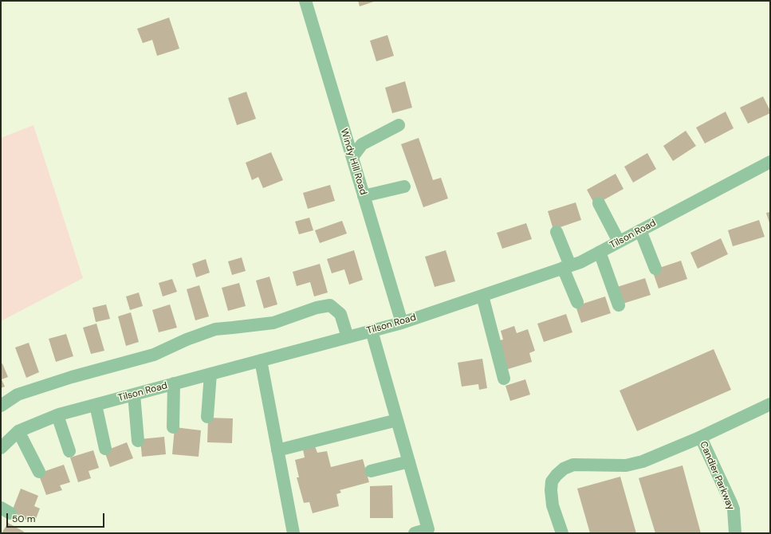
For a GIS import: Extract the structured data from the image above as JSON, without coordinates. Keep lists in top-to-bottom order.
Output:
{
  "streets": {
    "street": ["Windy Hill Road", "Tilson Road", "Candler Parkway"]
  },
  "crossings": [
    ["Windy Hill Road", "Tilson Road"]
  ],
  "scale_bar": "50 m"
}
